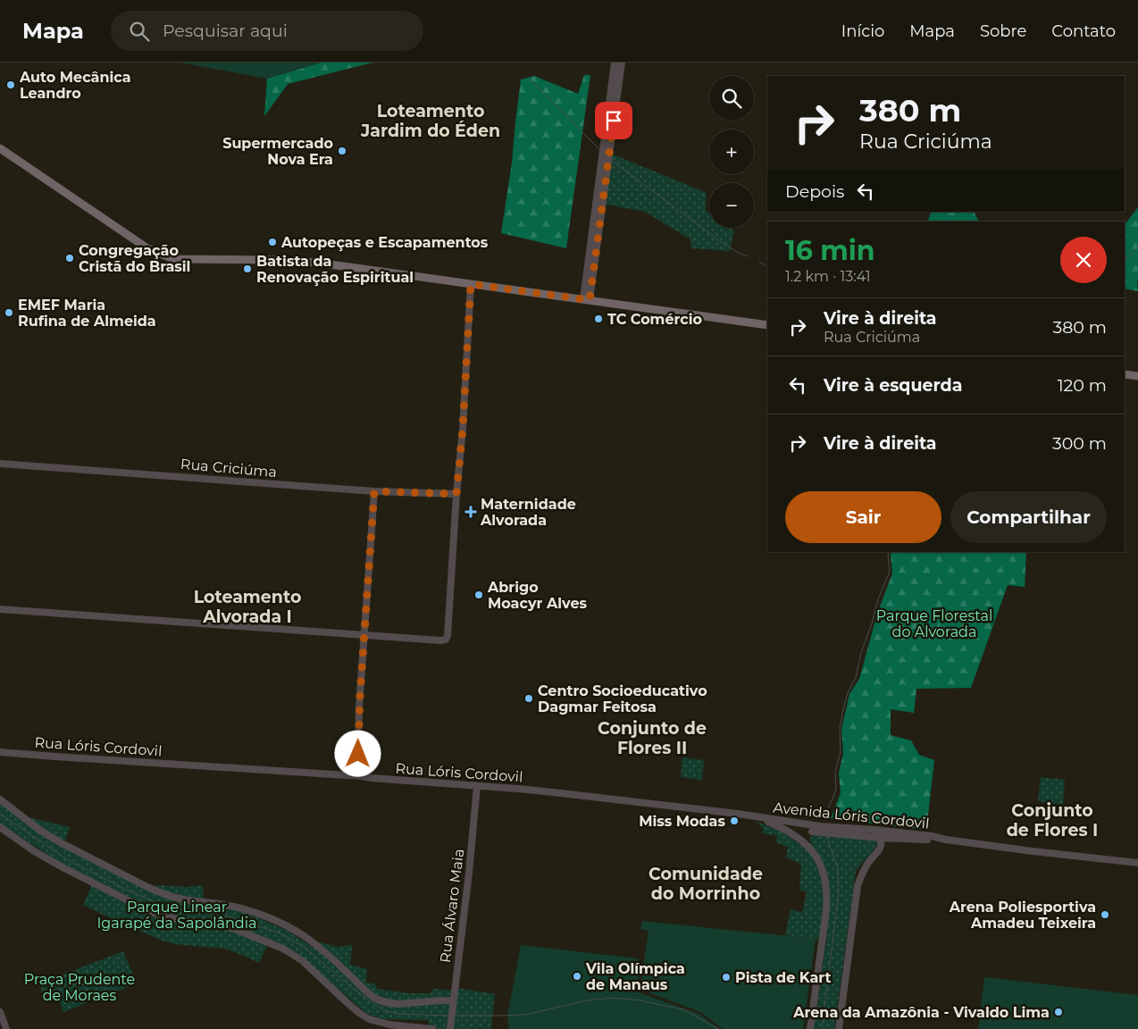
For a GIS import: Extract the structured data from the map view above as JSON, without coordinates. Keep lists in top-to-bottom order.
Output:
{
  "streets": {
    "street": [
      "Rua Criciúma",
      "Rua Lóris Cordovil",
      "Avenida Lóris Cordovil",
      "Rua Álvaro Maia"
    ]
  },
  "crossings": [
    ["Rua Lóris Cordovil", "Avenida Lóris Cordovil"],
    ["Rua Lóris Cordovil", "Rua Álvaro Maia"]
  ],
  "districts": [
    "Loteamento Jardim do Éden",
    "Loteamento Alvorada I",
    "Conjunto de Flores II",
    "Conjunto de Flores I",
    "Comunidade do Morrinho"
  ],
  "parks": ["Parque Florestal do Alvorada", "Parque Linear Igarapé da Sapolândia", "Praça Prudente de Moraes"],
  "places": {
    "other": [
      "Auto Mecânica Leandro",
      "Supermercado Nova Era",
      "Autopeças e Escapamentos",
      "Congregação Cristã do Brasil",
      "Batista da Renovação Espiritual",
      "EMEF Maria Rufina de Almeida",
      "TC Comércio",
      "Abrigo Moacyr Alves",
      "Centro Socioeducativo Dagmar Feitosa",
      "Miss Modas",
      "Arena Poliesportiva Amadeu Teixeira",
      "Vila Olímpica de Manaus",
      "Pista de Kart",
      "Arena da Amazônia - Vivaldo Lima"
    ],
    "health": ["Maternidade Alvorada"]
  },
  "page": {
    "header": "Mapa",
    "search": "Pesquisar aqui",
    "nav": [
      "Início",
      "Mapa",
      "Sobre",
      "Contato"
    ],
    "map_buttons": ["+", "−"],
    "turn": ["380 m", "Rua Criciúma"],
    "then": "Depois",
    "heading": ["16 min", "1.2 km · 13:41"],
    "list": [
      {
        "name": "Vire à direita",
        "note": "Rua Criciúma",
        "value": "380 m"
      },
      {
        "name": "Vire à esquerda",
        "value": "120 m"
      },
      {
        "name": "Vire à direita",
        "value": "300 m"
      }
    ],
    "buttons": ["Sair", "Compartilhar"]
  }
}
